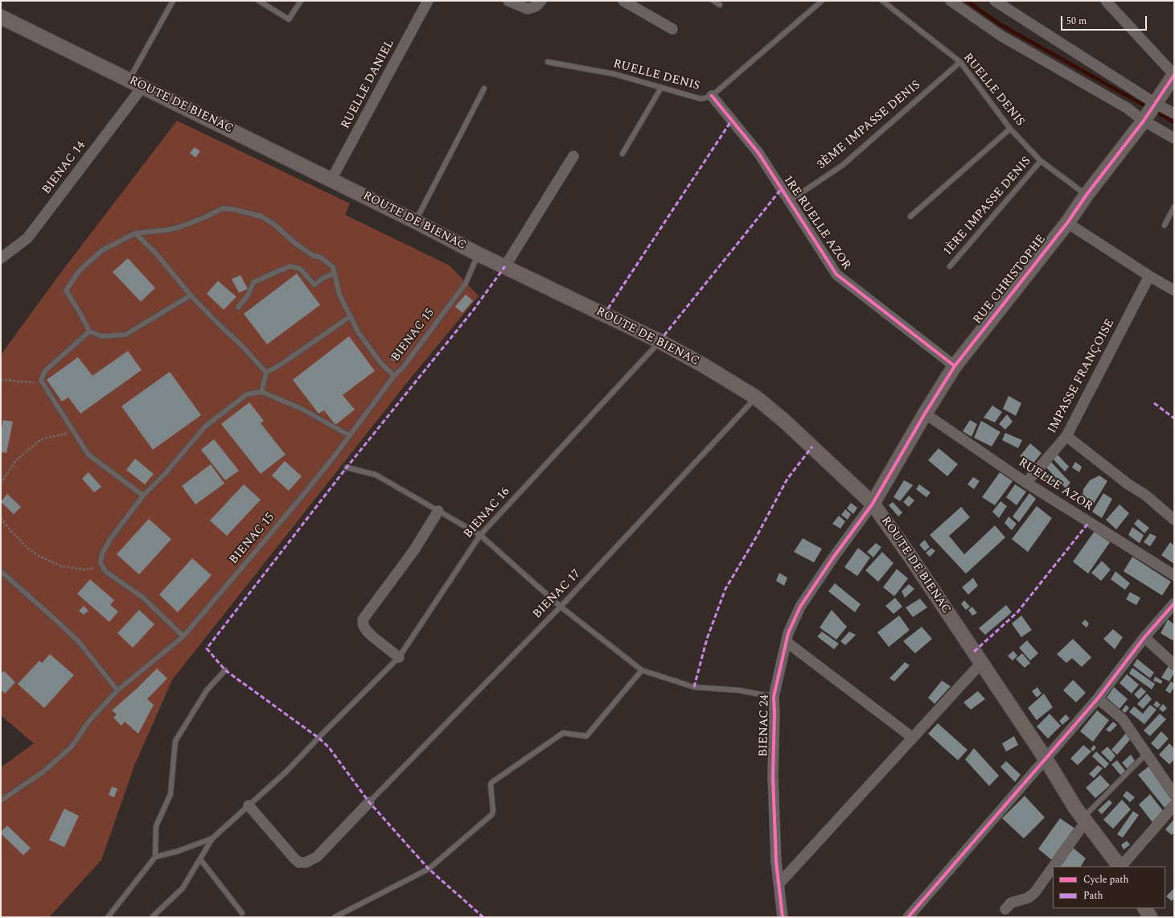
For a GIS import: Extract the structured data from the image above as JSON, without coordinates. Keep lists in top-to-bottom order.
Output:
{
  "streets": {
    "main road": ["ROUTE DE BIENAC", "RUE CHRISTOPHE"],
    "street": [
      "RUELLE DANIEL",
      "BIENAC 14",
      "1RE RUELLE AZOR",
      "IMPASSE FRANÇOISE",
      "RUELLE AZOR",
      "BIENAC 24"
    ],
    "lane": [
      "RUELLE DENIS",
      "3ÈME IMPASSE DENIS",
      "1ÈRE IMPASSE DENIS",
      "BIENAC 15",
      "BIENAC 16",
      "BIENAC 17"
    ]
  },
  "crossings": [
    ["RUELLE DENIS", "3ÈME IMPASSE DENIS"],
    ["RUELLE DENIS", "1ÈRE IMPASSE DENIS"],
    ["RUELLE DENIS", "1RE RUELLE AZOR"],
    ["RUELLE DENIS", "RUE CHRISTOPHE"],
    ["RUELLE DANIEL", "ROUTE DE BIENAC"],
    ["ROUTE DE BIENAC", "BIENAC 14"],
    ["ROUTE DE BIENAC", "RUE CHRISTOPHE"],
    ["ROUTE DE BIENAC", "BIENAC 15"],
    ["ROUTE DE BIENAC", "BIENAC 16"],
    ["ROUTE DE BIENAC", "BIENAC 17"],
    ["ROUTE DE BIENAC", "BIENAC 24"],
    ["3ÈME IMPASSE DENIS", "1RE RUELLE AZOR"],
    ["1RE RUELLE AZOR", "RUE CHRISTOPHE"],
    ["RUE CHRISTOPHE", "RUELLE AZOR"],
    ["RUE CHRISTOPHE", "BIENAC 24"],
    ["IMPASSE FRANÇOISE", "RUELLE AZOR"]
  ],
  "legend": ["Cycle path", "Path"],
  "scale_bar": "50 m"
}
